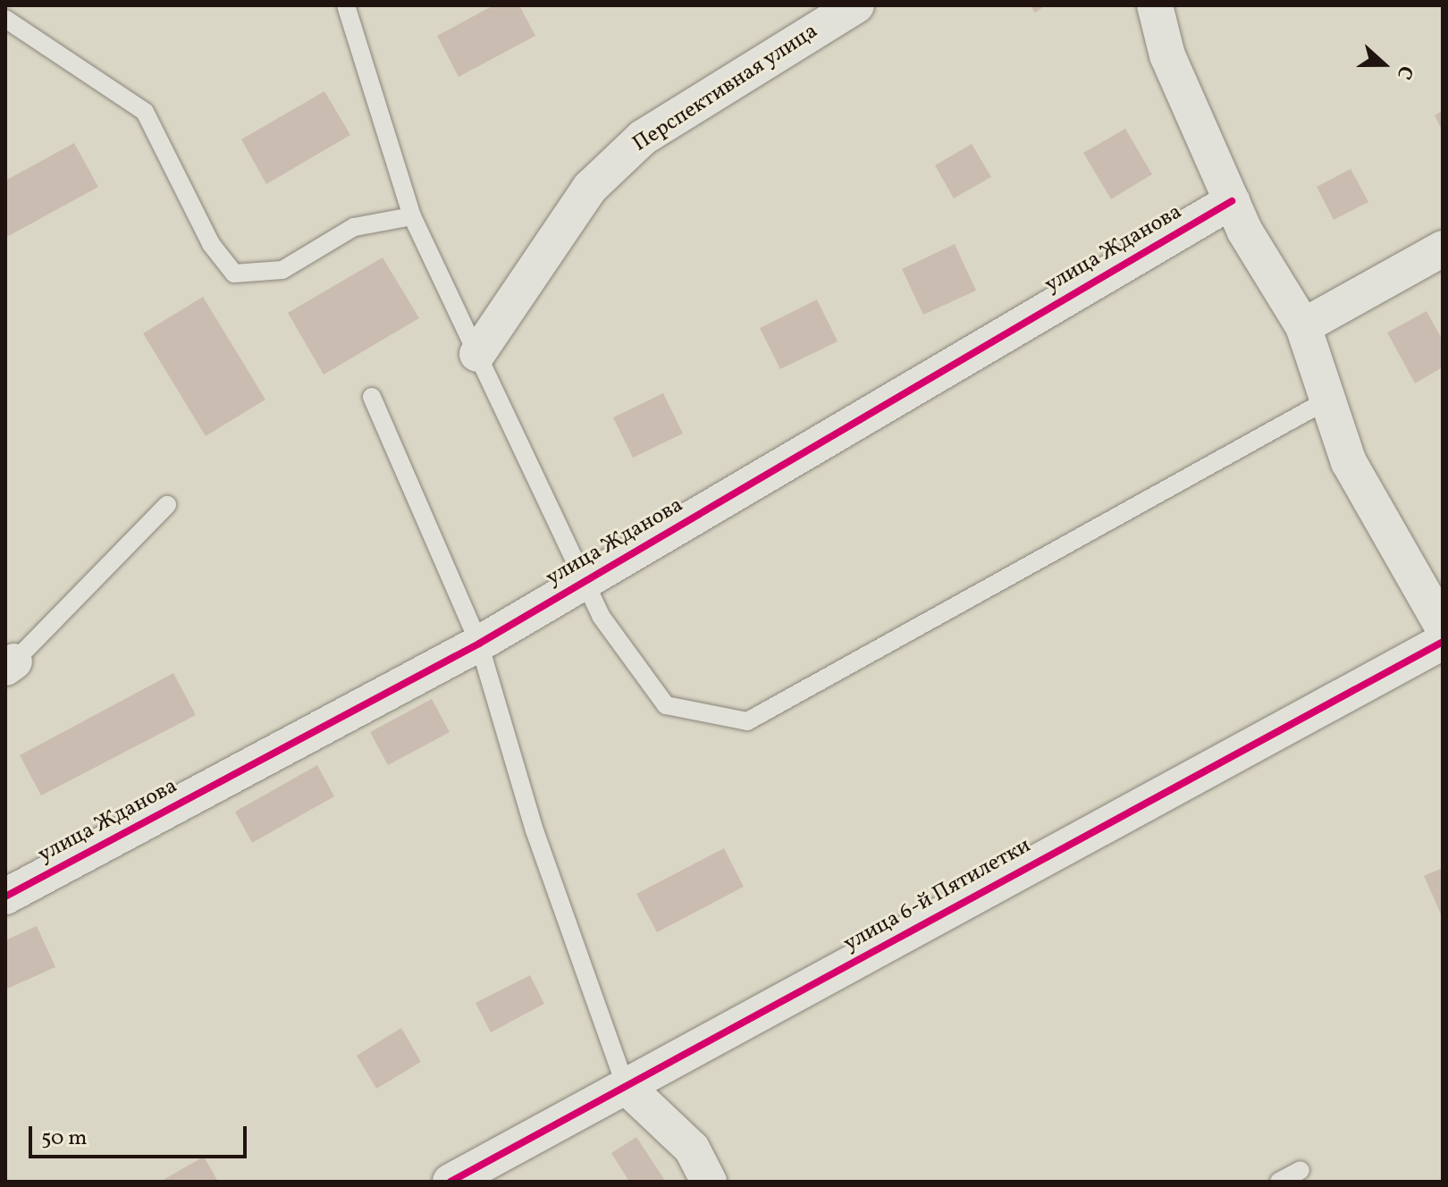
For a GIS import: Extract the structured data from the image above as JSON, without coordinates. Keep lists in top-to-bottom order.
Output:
{
  "streets": {
    "street": ["Перспективная улица", "улица Жданова", "улица 6-й Пятилетки"]
  },
  "scale_bar": "50 m",
  "north": "right"
}
